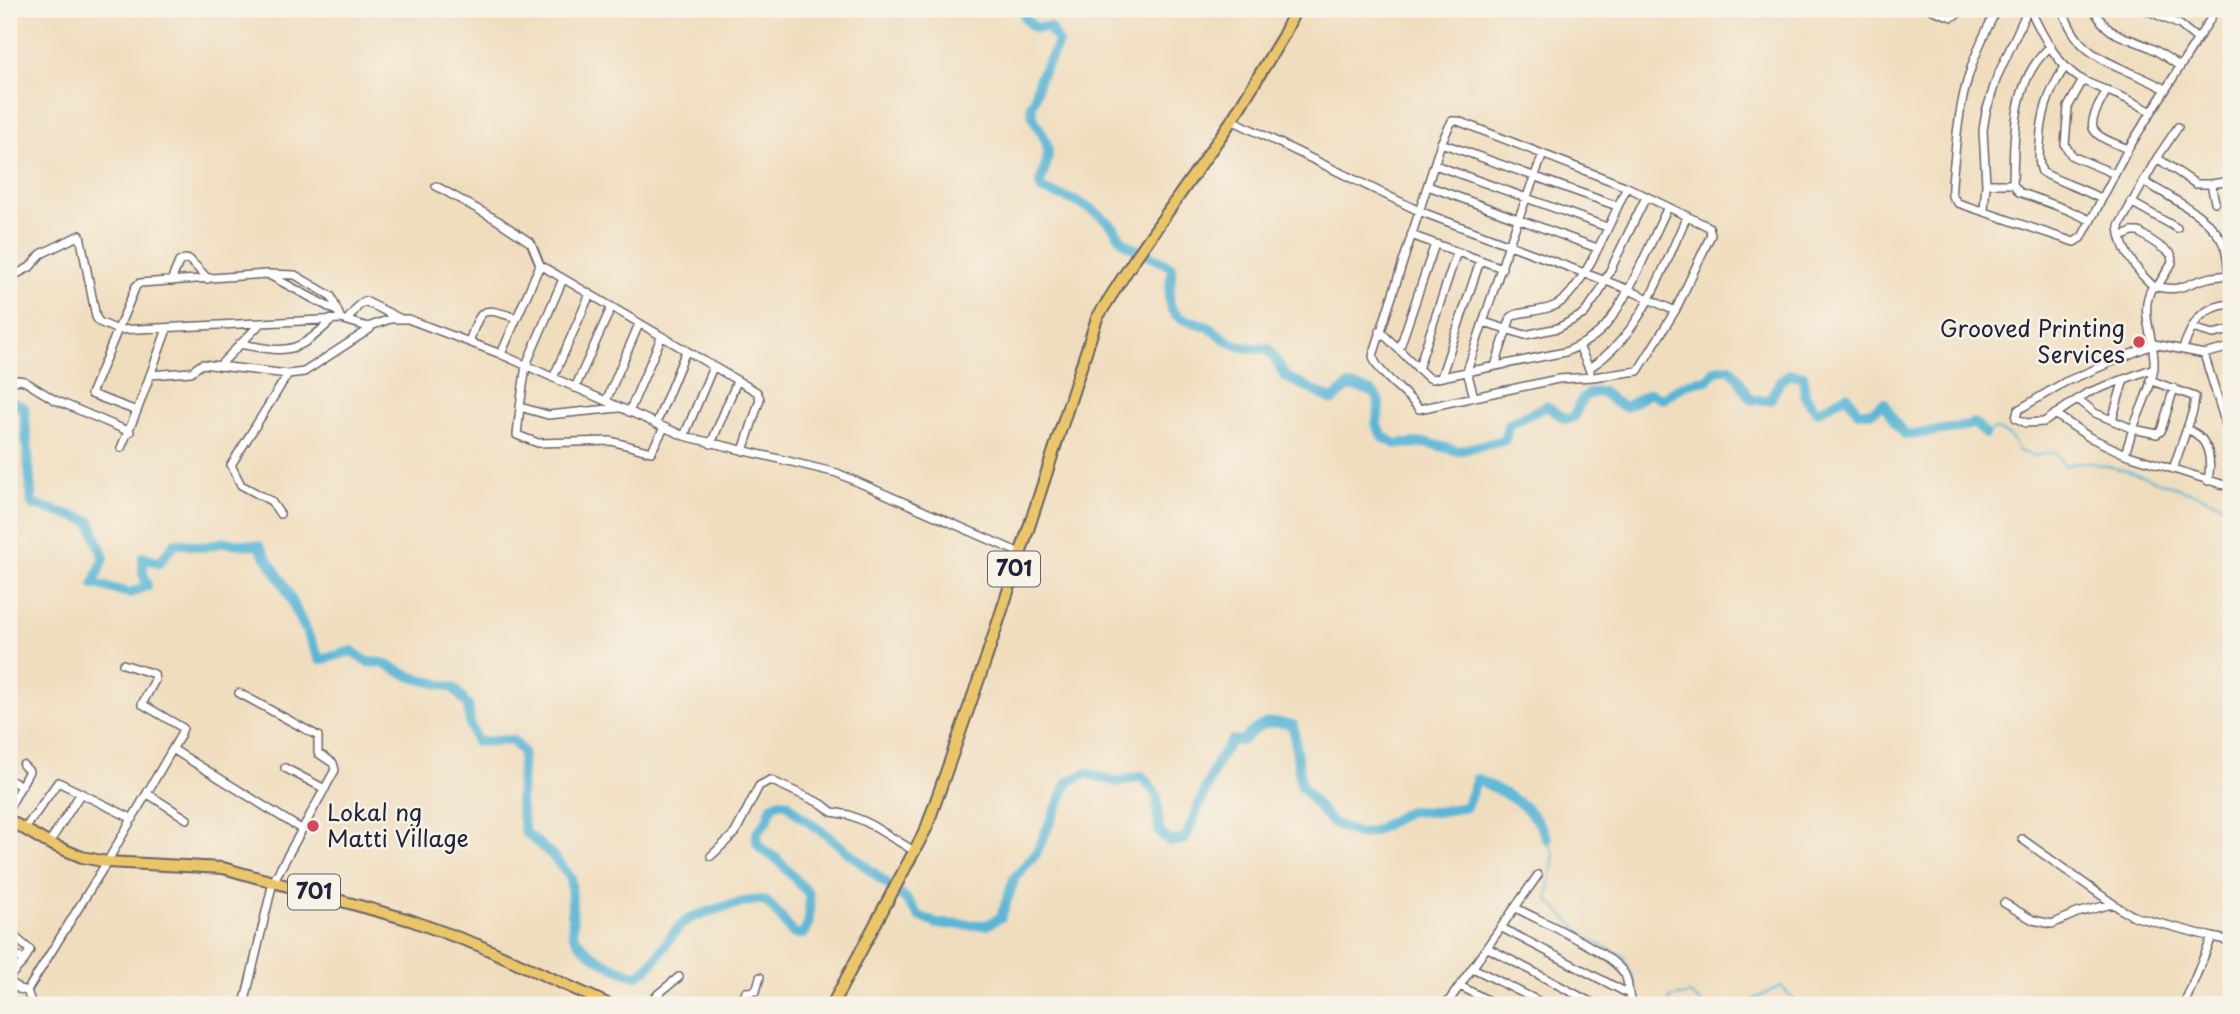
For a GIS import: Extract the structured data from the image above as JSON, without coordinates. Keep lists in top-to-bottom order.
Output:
{
  "streets": {
    "main road": ["701"]
  },
  "places": ["Grooved Printing Services", "Lokal ng Matti Village"]
}
